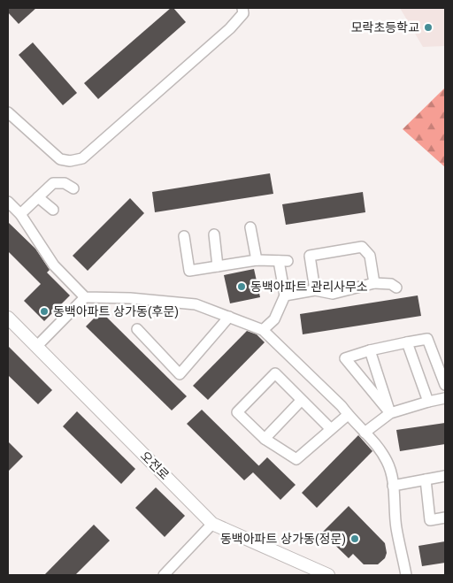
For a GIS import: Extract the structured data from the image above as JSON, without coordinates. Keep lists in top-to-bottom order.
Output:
{
  "streets": {
    "street": ["오전로"]
  },
  "places": [
    "모락초등학교",
    "동백아파트 관리사무소",
    "동백아파트 상가동(후문)",
    "동백아파트 상가동(정문)"
  ]
}
